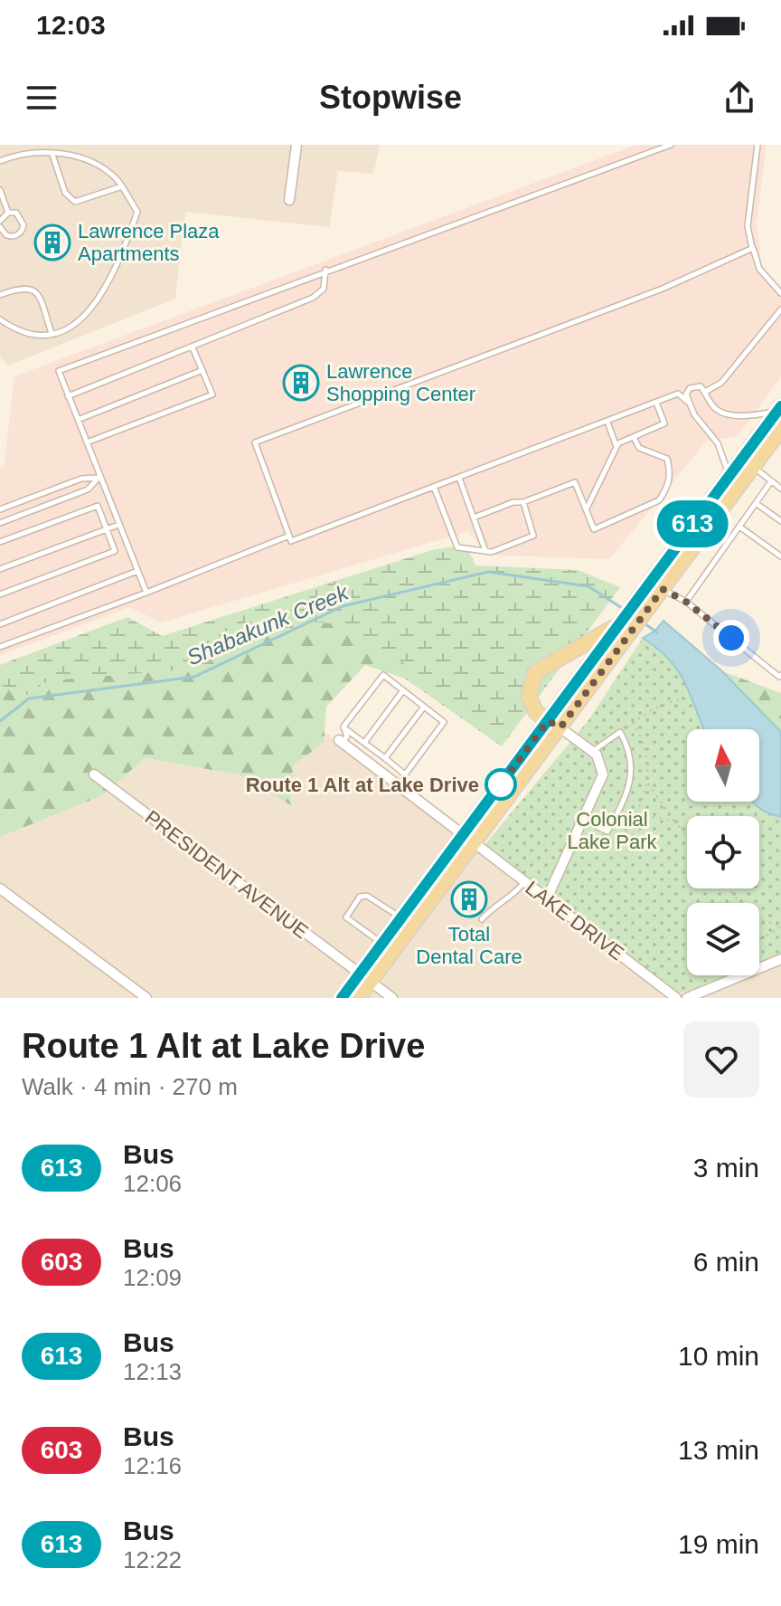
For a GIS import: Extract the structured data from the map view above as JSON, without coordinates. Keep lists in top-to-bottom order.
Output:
{
  "streets": {
    "street": ["PRESIDENT AVENUE", "LAKE DRIVE"]
  },
  "water": ["Shabakunk Creek"],
  "parks": ["Colonial Lake Park"],
  "places": {
    "building": ["Lawrence Plaza Apartments", "Lawrence Shopping Center", "Total Dental Care"],
    "other": ["Route 1 Alt at Lake Drive"]
  },
  "lines": ["bus line 613"],
  "north": "top",
  "page": {
    "status": "12:03",
    "header": "Stopwise",
    "on_map": "613",
    "heading": ["Route 1 Alt at Lake Drive", "Walk · 4 min · 270 m"],
    "list": [
      {
        "mark": "613",
        "name": "Bus",
        "note": "12:06",
        "value": "3 min"
      },
      {
        "mark": "603",
        "name": "Bus",
        "note": "12:09",
        "value": "6 min"
      },
      {
        "mark": "613",
        "name": "Bus",
        "note": "12:13",
        "value": "10 min"
      },
      {
        "mark": "603",
        "name": "Bus",
        "note": "12:16",
        "value": "13 min"
      },
      {
        "mark": "613",
        "name": "Bus",
        "note": "12:22",
        "value": "19 min"
      }
    ]
  }
}
